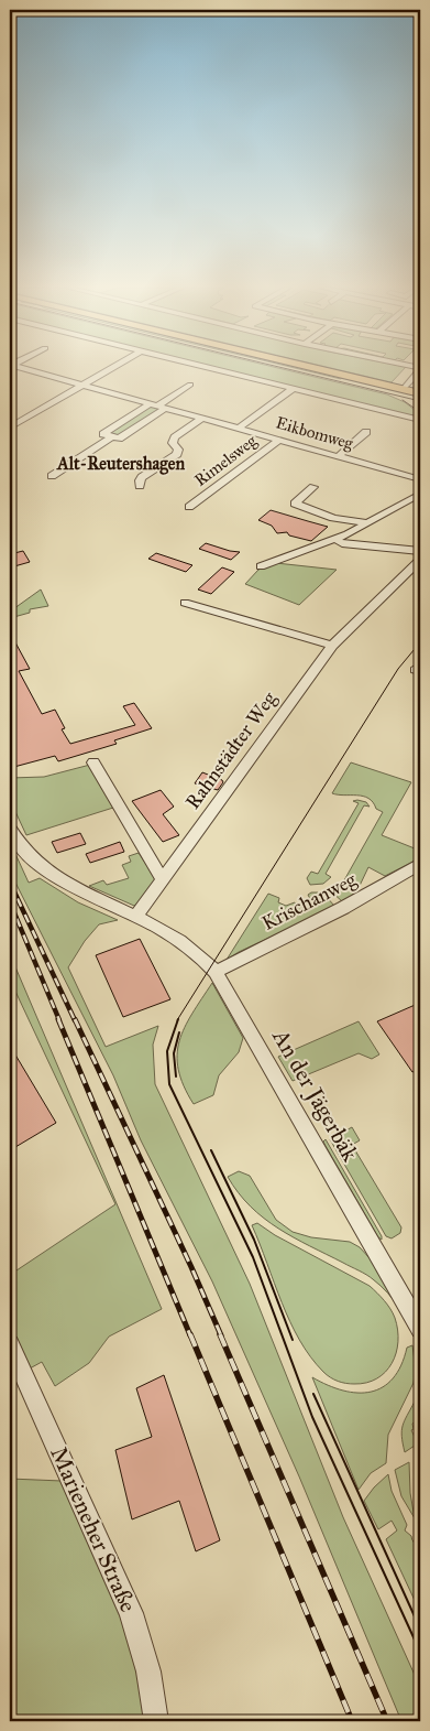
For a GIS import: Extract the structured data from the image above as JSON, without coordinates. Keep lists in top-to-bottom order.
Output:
{
  "streets": {
    "street": [
      "Eikbomweg",
      "Rimelsweg",
      "Rahnstädter Weg",
      "Krischanweg",
      "An der Jägerbäk",
      "Marieneher Straße"
    ]
  },
  "crossings": [
    ["Eikbomweg", "Rimelsweg"],
    ["Rahnstädter Weg", "An der Jägerbäk"],
    ["Krischanweg", "An der Jägerbäk"]
  ],
  "districts": ["Alt-Reutershagen"]
}
